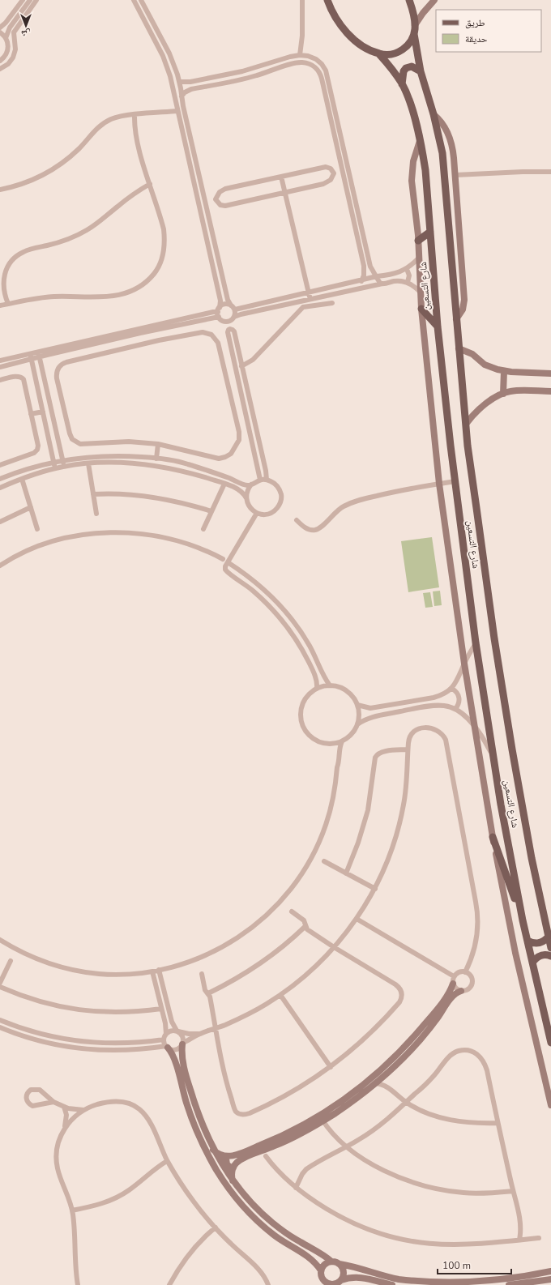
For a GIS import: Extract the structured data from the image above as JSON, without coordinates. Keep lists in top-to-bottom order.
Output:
{
  "streets": {
    "main road": ["شارع التسعين"]
  },
  "legend": ["طريق", "حديقة"],
  "scale_bar": "100 m",
  "north": "bottom"
}
